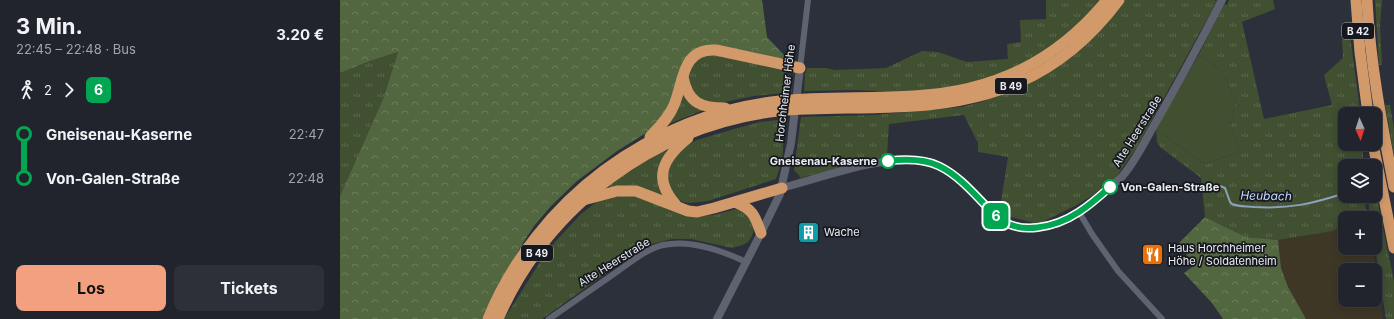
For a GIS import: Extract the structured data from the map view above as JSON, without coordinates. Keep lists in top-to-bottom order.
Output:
{
  "streets": {
    "highway": ["B 42", "B 49"],
    "street": ["Horchheimer Höhe", "Alte Heerstraße"]
  },
  "crossings": [
    ["Horchheimer Höhe", "Alte Heerstraße"]
  ],
  "water": ["Heubach"],
  "places": {
    "other": ["Gneisenau-Kaserne", "Von-Galen-Straße"],
    "building": ["Wache"],
    "restaurant": ["Haus Horchheimer Höhe / Soldatenheim"]
  },
  "lines": ["bus line 6"],
  "north": "bottom",
  "page": {
    "heading": ["3 Min.", "22:45 – 22:48 · Bus", "3.20 €"],
    "on_map": "6",
    "legs": ["2", "6"],
    "map_buttons": ["+", "−"],
    "list": [
      {
        "name": "Gneisenau-Kaserne",
        "value": "22:47"
      },
      {
        "name": "Von-Galen-Straße",
        "value": "22:48"
      }
    ],
    "buttons": ["Los", "Tickets"]
  }
}
